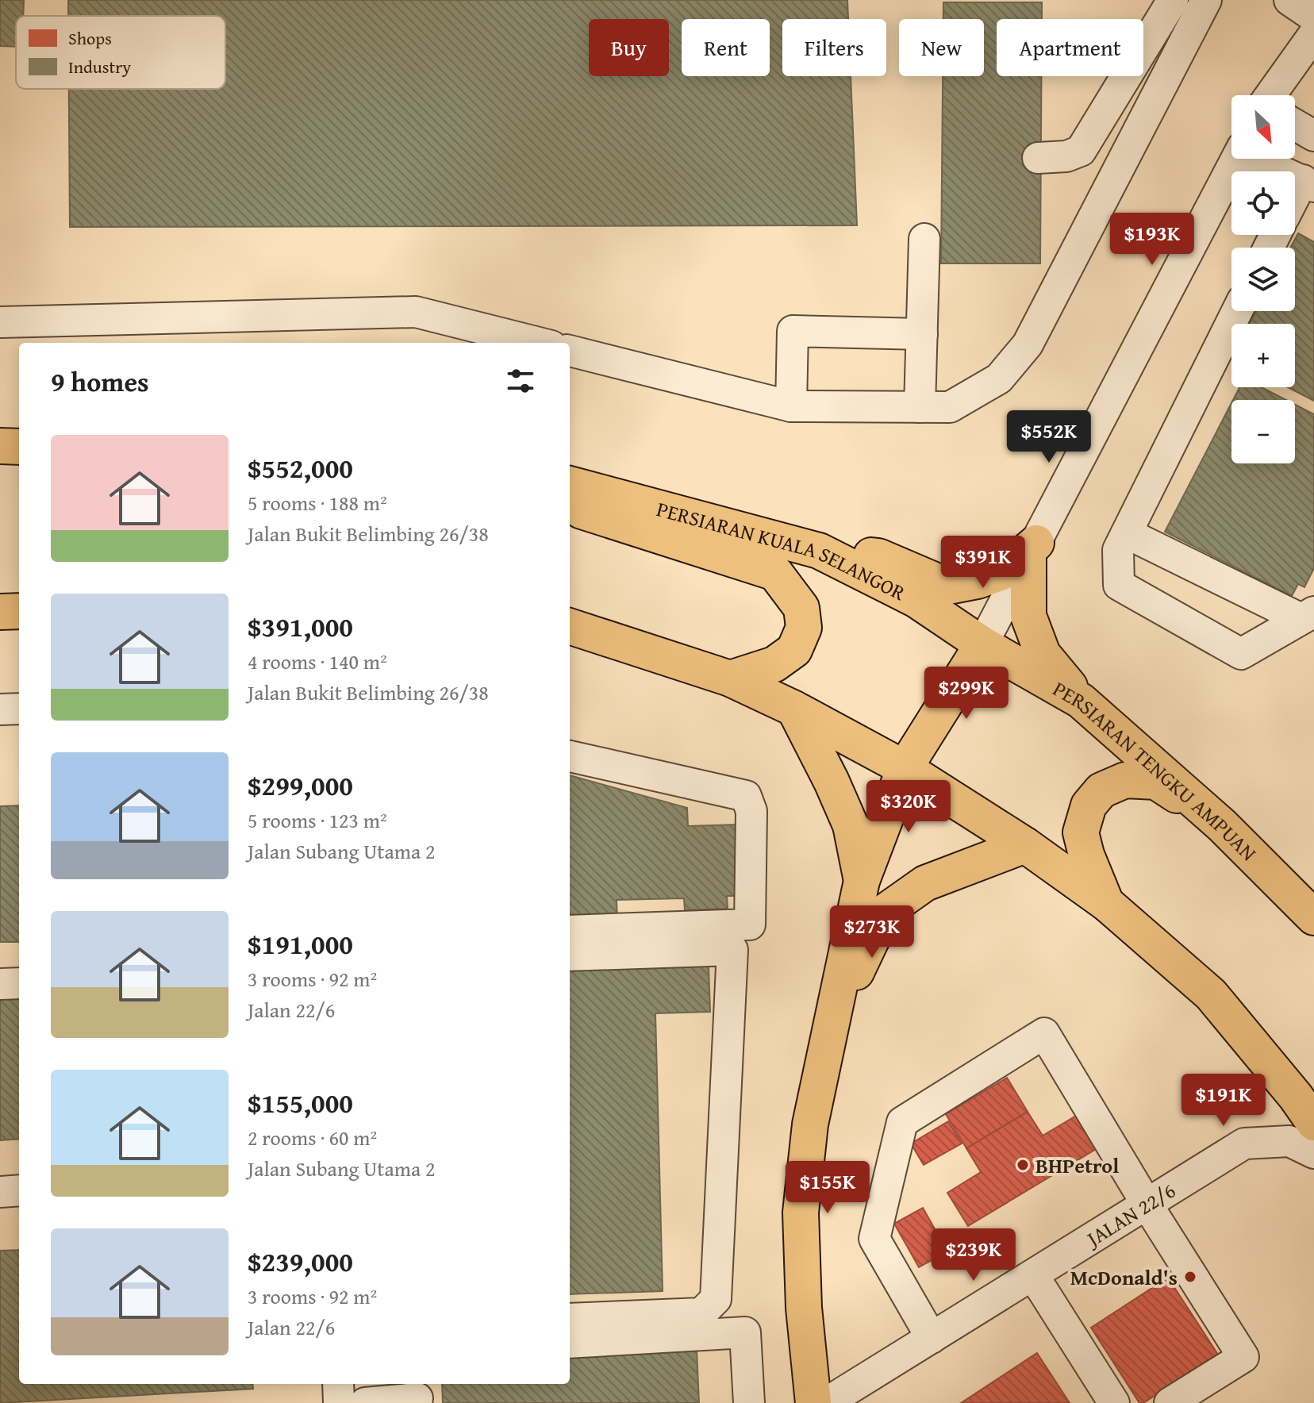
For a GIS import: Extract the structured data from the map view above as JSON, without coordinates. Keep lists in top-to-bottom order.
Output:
{
  "streets": {
    "main road": ["PERSIARAN KUALA SELANGOR", "PERSIARAN TENGKU AMPUAN"],
    "street": ["JALAN 22/6"]
  },
  "crossings": [
    ["PERSIARAN KUALA SELANGOR", "PERSIARAN TENGKU AMPUAN"]
  ],
  "places": ["BHPetrol", "McDonald's"],
  "legend": ["Shops", "Industry"],
  "north": "bottom right",
  "page": {
    "chip": [
      "Buy",
      "Rent",
      "Filters",
      "New",
      "Apartment"
    ],
    "map_buttons": ["+", "−"],
    "price": [
      "$193K",
      "$552K",
      "$391K",
      "$299K",
      "$320K",
      "$273K",
      "$191K",
      "$155K",
      "$239K"
    ],
    "heading": "9 homes",
    "list": [
      {
        "name": "$552,000",
        "note": "5 rooms · 188 m² · Jalan Bukit Belimbing 26/38"
      },
      {
        "name": "$391,000",
        "note": "4 rooms · 140 m² · Jalan Bukit Belimbing 26/38"
      },
      {
        "name": "$299,000",
        "note": "5 rooms · 123 m² · Jalan Subang Utama 2"
      },
      {
        "name": "$191,000",
        "note": "3 rooms · 92 m² · Jalan 22/6"
      },
      {
        "name": "$155,000",
        "note": "2 rooms · 60 m² · Jalan Subang Utama 2"
      },
      {
        "name": "$239,000",
        "note": "3 rooms · 92 m² · Jalan 22/6"
      }
    ]
  }
}
